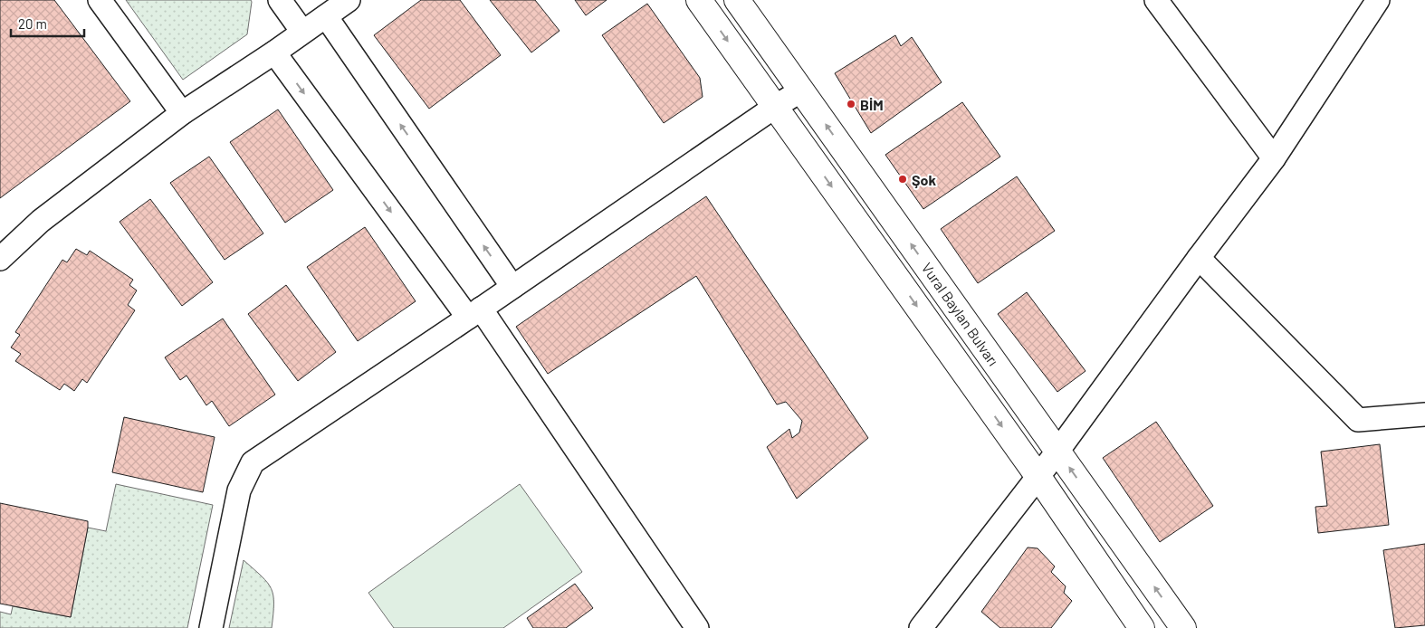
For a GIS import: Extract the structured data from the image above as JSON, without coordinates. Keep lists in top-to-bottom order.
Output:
{
  "streets": {
    "main road": ["Vural Baylan Bulvarı"]
  },
  "places": ["BİM", "Şok"],
  "scale_bar": "20 m"
}
